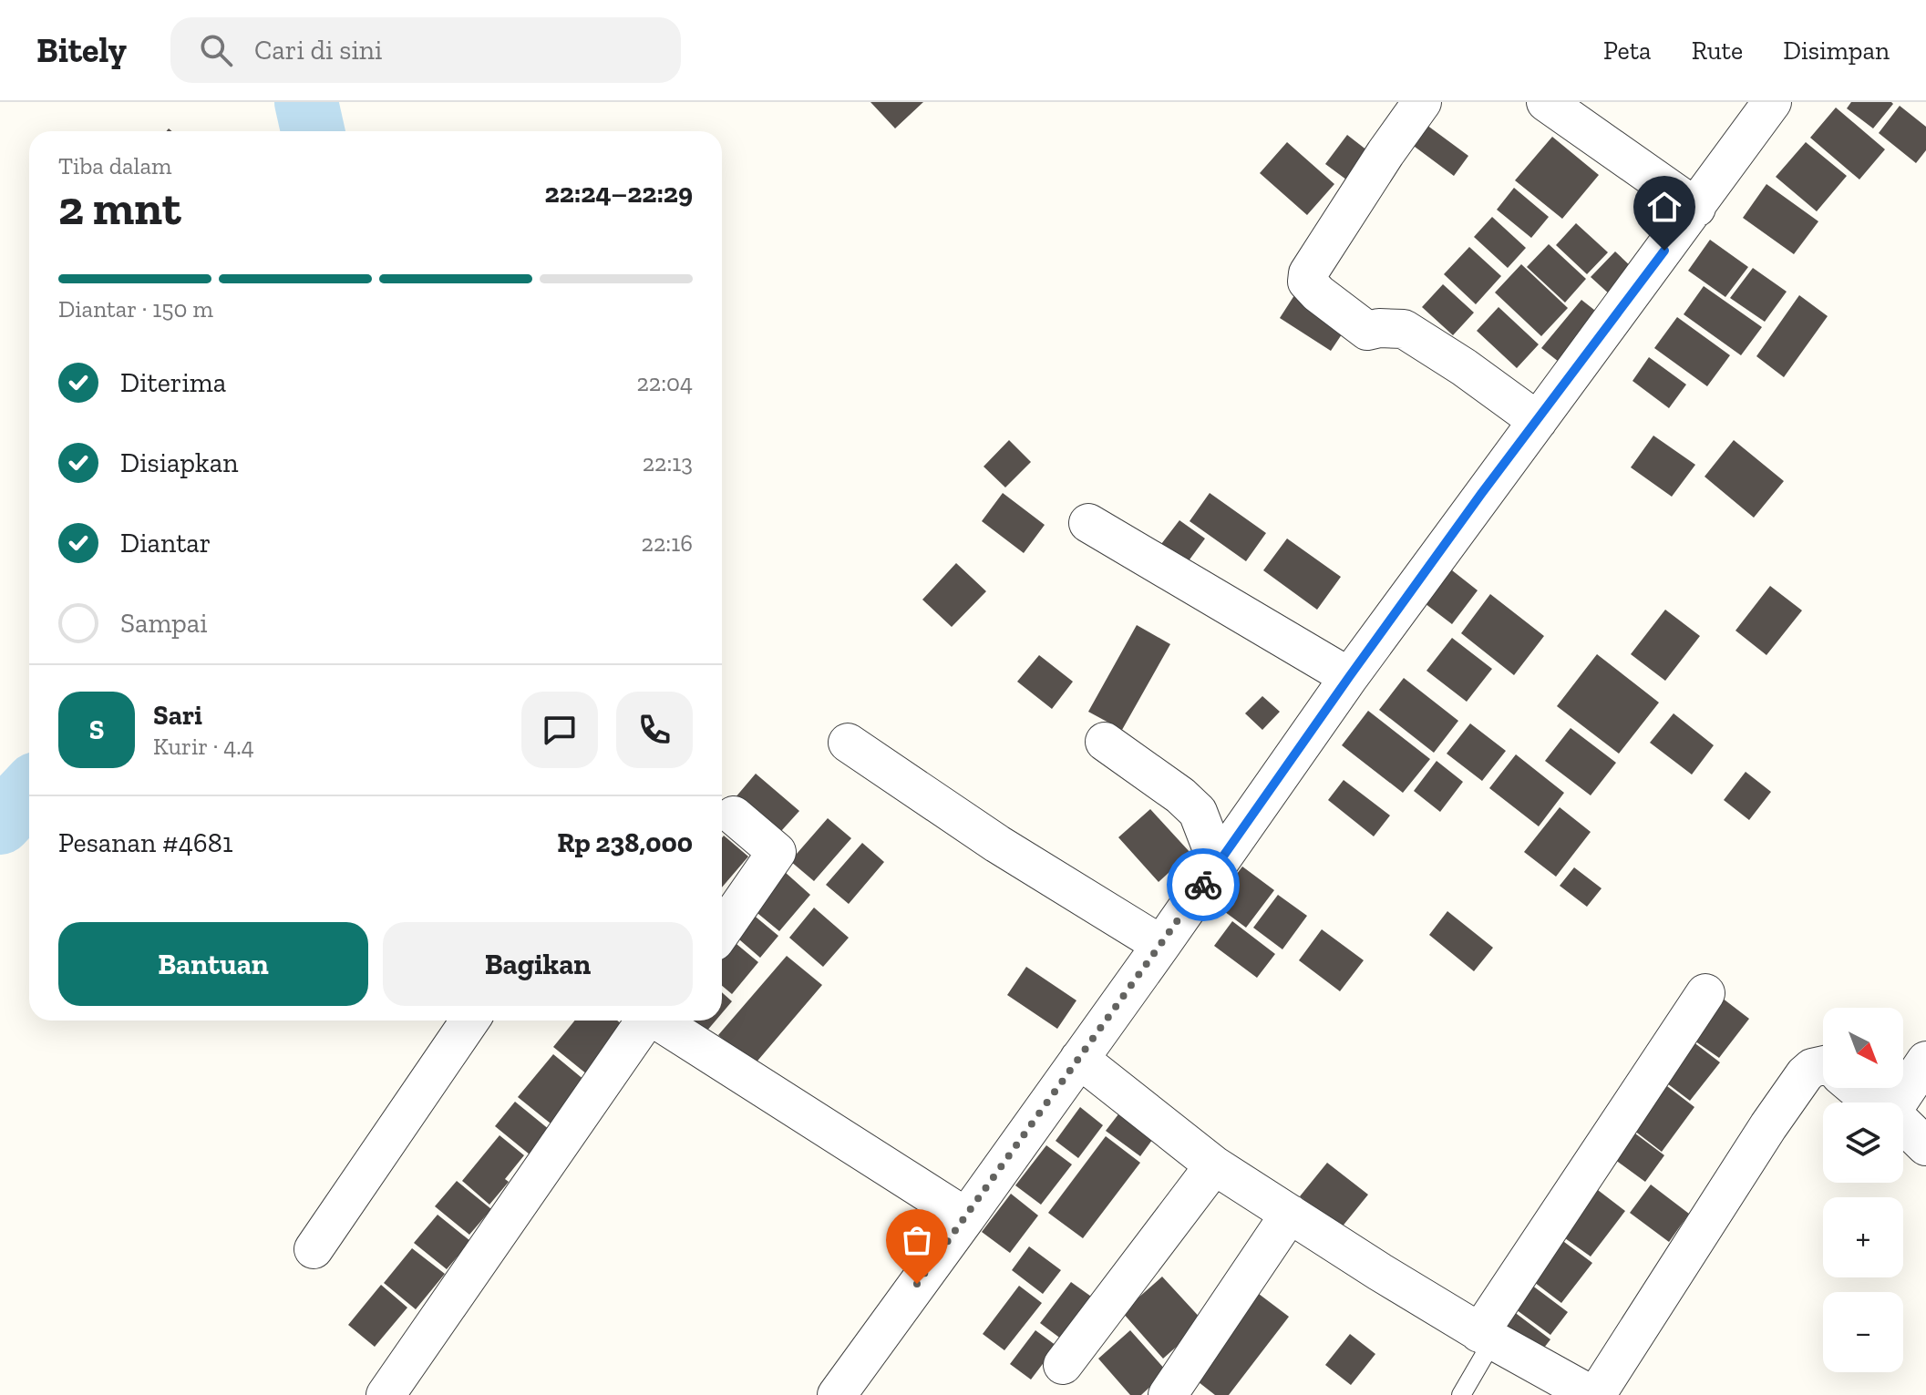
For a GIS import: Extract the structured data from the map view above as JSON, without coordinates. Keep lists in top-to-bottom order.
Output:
{
  "north": "bottom right",
  "page": {
    "header": "Bitely",
    "search": "Cari di sini",
    "nav": ["Peta", "Rute", "Disimpan"],
    "heading": ["2 mnt", "Tiba dalam", "22:24–22:29"],
    "panel": [
      "Sari",
      "Kurir · 4.4",
      "Pesanan #4681",
      "Rp 238,000"
    ],
    "bar": "Diantar · 150 m",
    "list": [
      ["Diterima", "22:04"],
      ["Disiapkan", "22:13"],
      ["Diantar", "22:16"],
      "Sampai"
    ],
    "round": "S",
    "buttons": ["Bantuan", "Bagikan"],
    "map_buttons": ["+", "−"]
  }
}
